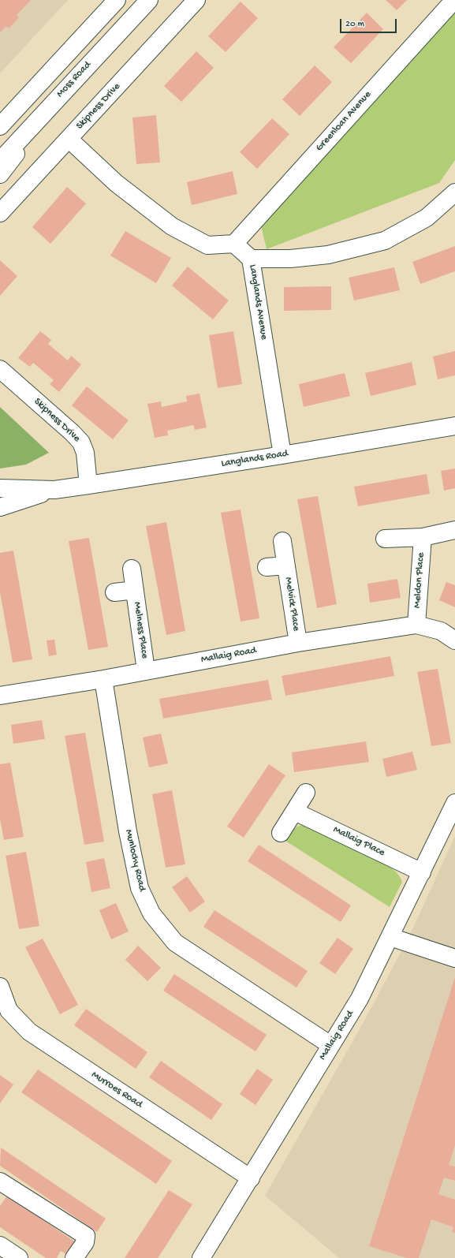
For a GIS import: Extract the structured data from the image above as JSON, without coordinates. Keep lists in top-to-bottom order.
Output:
{
  "streets": {
    "street": [
      "Moss Road",
      "Skipness Drive",
      "Greenloan Avenue",
      "Langlands Avenue",
      "Langlands Road",
      "Meldon Place",
      "Melvick Place",
      "Melness Place",
      "Mallaig Road",
      "Mallaig Place",
      "Munlochy Road",
      "Murroes Road"
    ]
  },
  "crossings": [
    ["Skipness Drive", "Langlands Road"],
    ["Greenloan Avenue", "Langlands Avenue"],
    ["Langlands Avenue", "Langlands Road"],
    ["Meldon Place", "Mallaig Road"],
    ["Melvick Place", "Mallaig Road"],
    ["Melness Place", "Mallaig Road"],
    ["Mallaig Road", "Mallaig Place"],
    ["Mallaig Road", "Munlochy Road"],
    ["Mallaig Road", "Murroes Road"]
  ],
  "scale_bar": "20 m"
}
